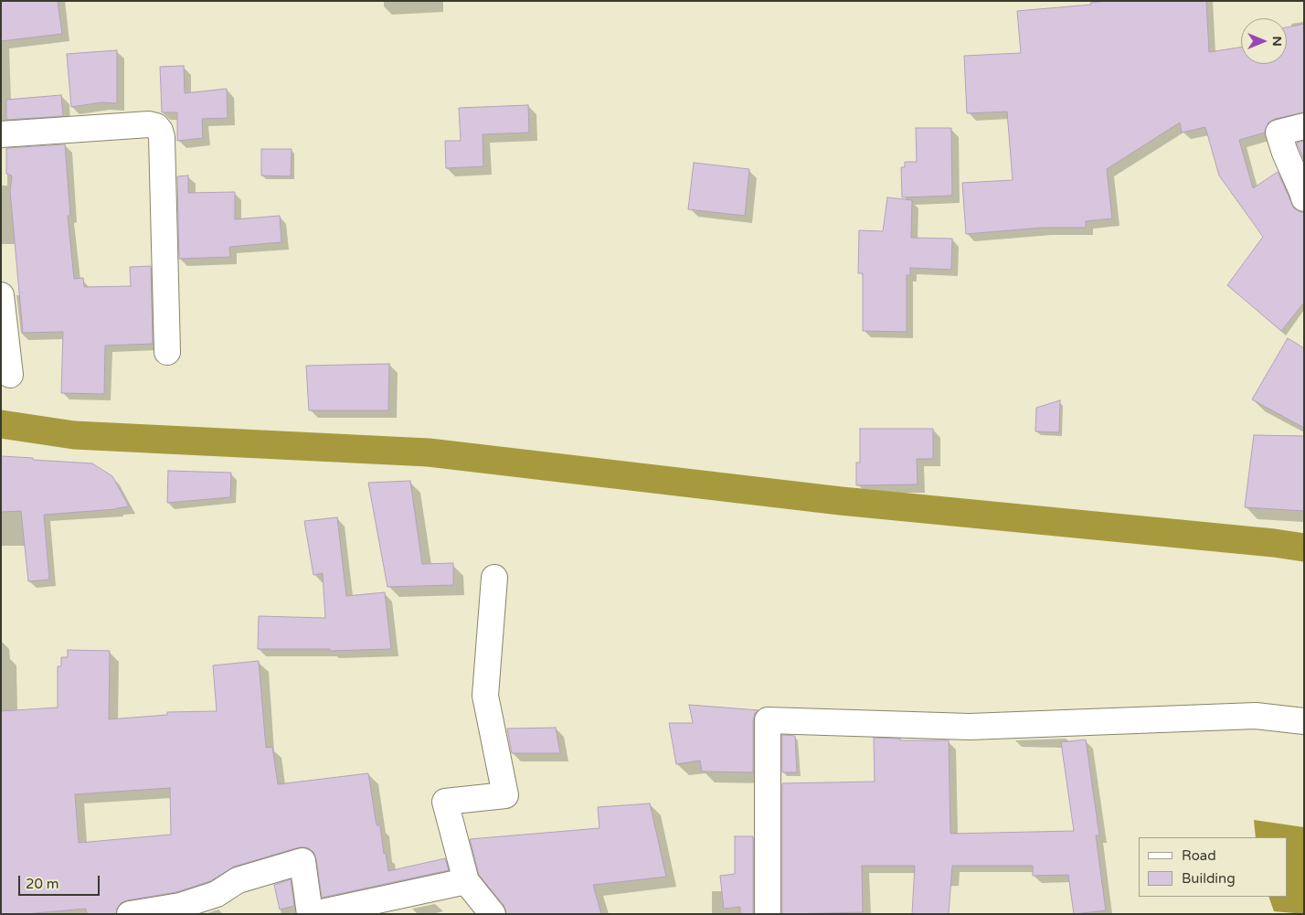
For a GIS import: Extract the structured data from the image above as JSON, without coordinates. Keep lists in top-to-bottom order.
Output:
{
  "legend": ["Road", "Building"],
  "scale_bar": "20 m",
  "north": "right"
}
